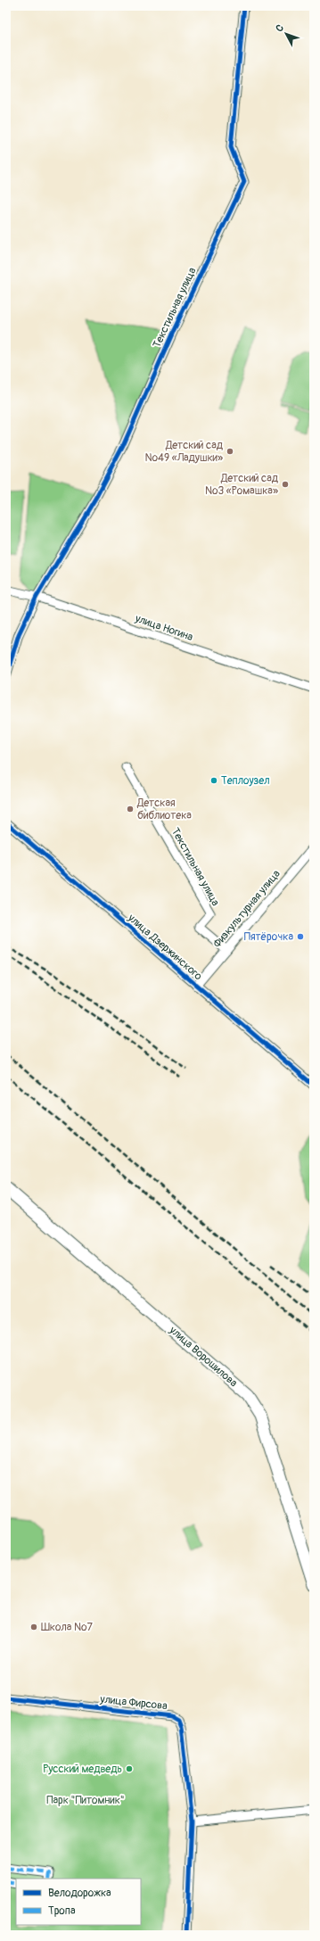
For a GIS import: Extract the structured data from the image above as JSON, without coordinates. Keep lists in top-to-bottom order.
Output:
{
  "streets": {
    "main road": ["улица Ворошилова"],
    "street": [
      "Текстильная улица",
      "улица Ногина",
      "Физкультурная улица",
      "улица Дзержинского",
      "улица Фирсова"
    ]
  },
  "crossings": [
    ["Текстильная улица", "улица Ногина"],
    ["Текстильная улица", "Физкультурная улица"],
    ["Физкультурная улица", "улица Дзержинского"]
  ],
  "parks": ["Парк \"Питомник\""],
  "places": [
    "Детский сад №49 «Ладушки»",
    "Детский сад №3 «Ромашка»",
    "Теплоузел",
    "Детская библиотека",
    "Пятёрочка",
    "Школа №7",
    "Русский медведь"
  ],
  "legend": ["Велодорожка", "Тропа"],
  "north": "top left"
}
